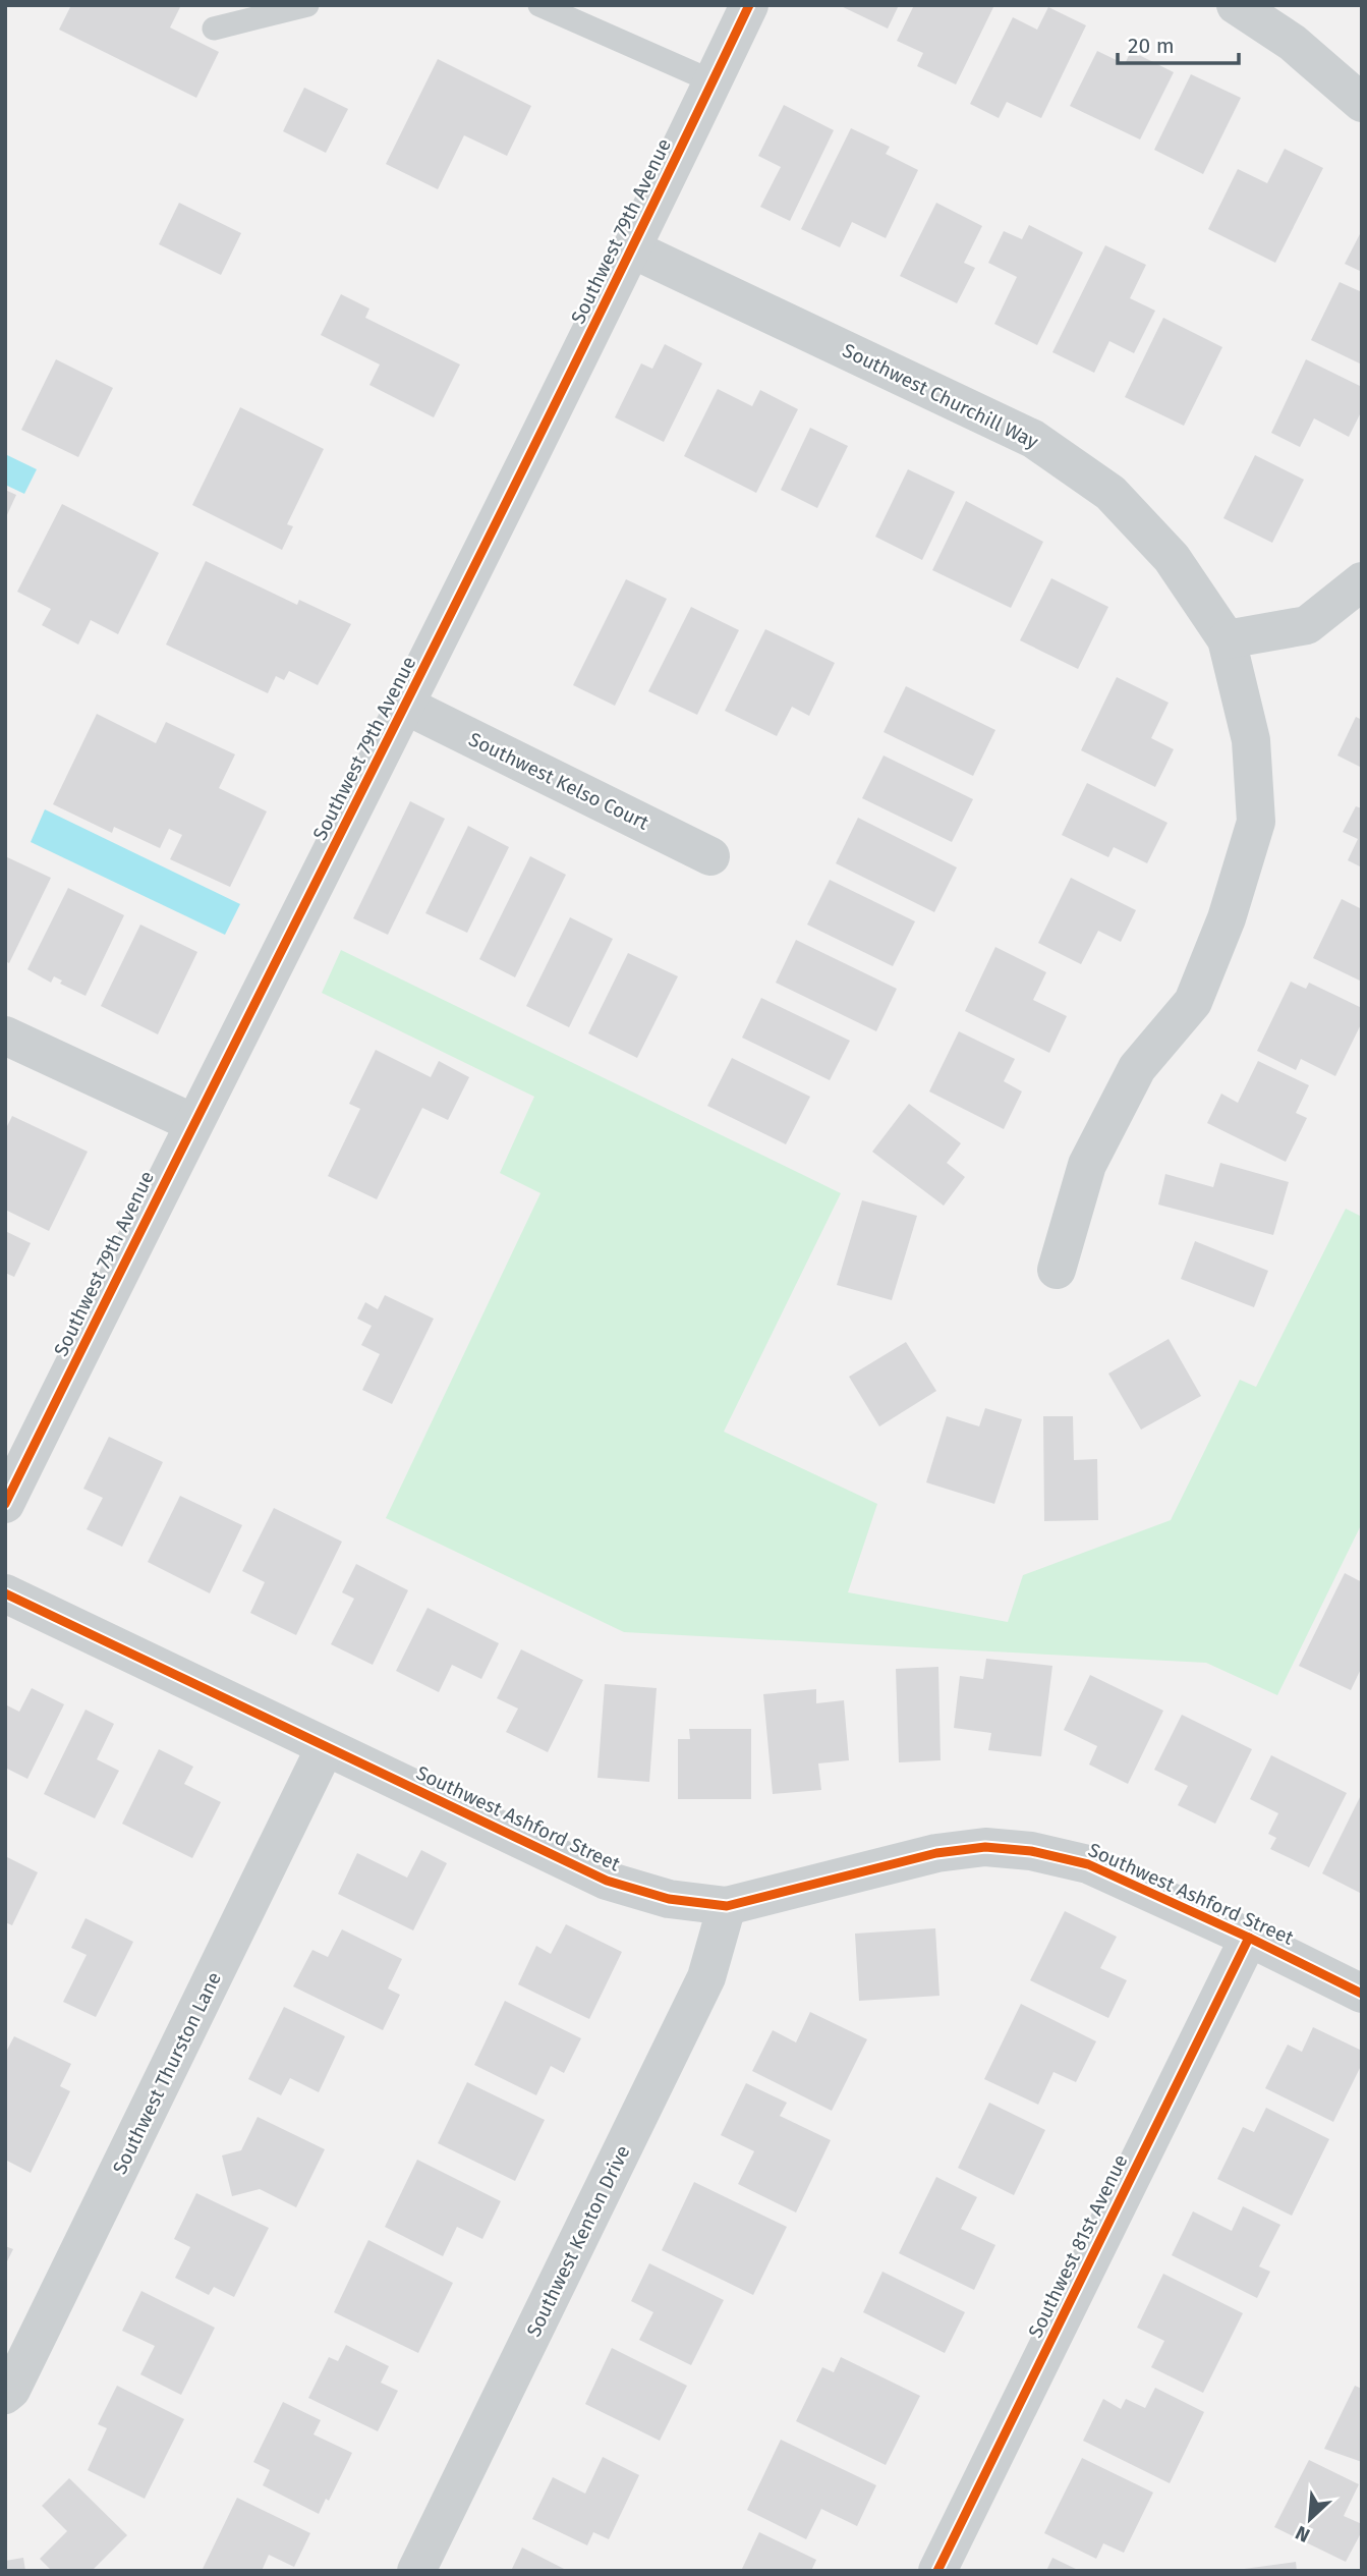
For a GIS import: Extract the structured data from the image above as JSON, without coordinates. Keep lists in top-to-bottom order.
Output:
{
  "streets": {
    "street": [
      "Southwest 79th Avenue",
      "Southwest Churchill Way",
      "Southwest Kelso Court",
      "Southwest Ashford Street",
      "Southwest Thurston Lane",
      "Southwest Kenton Drive",
      "Southwest 81st Avenue"
    ]
  },
  "crossings": [
    ["Southwest 79th Avenue", "Southwest Churchill Way"],
    ["Southwest 79th Avenue", "Southwest Kelso Court"],
    ["Southwest Ashford Street", "Southwest Thurston Lane"],
    ["Southwest Ashford Street", "Southwest Kenton Drive"],
    ["Southwest Ashford Street", "Southwest 81st Avenue"]
  ],
  "scale_bar": "20 m",
  "north": "bottom left"
}
